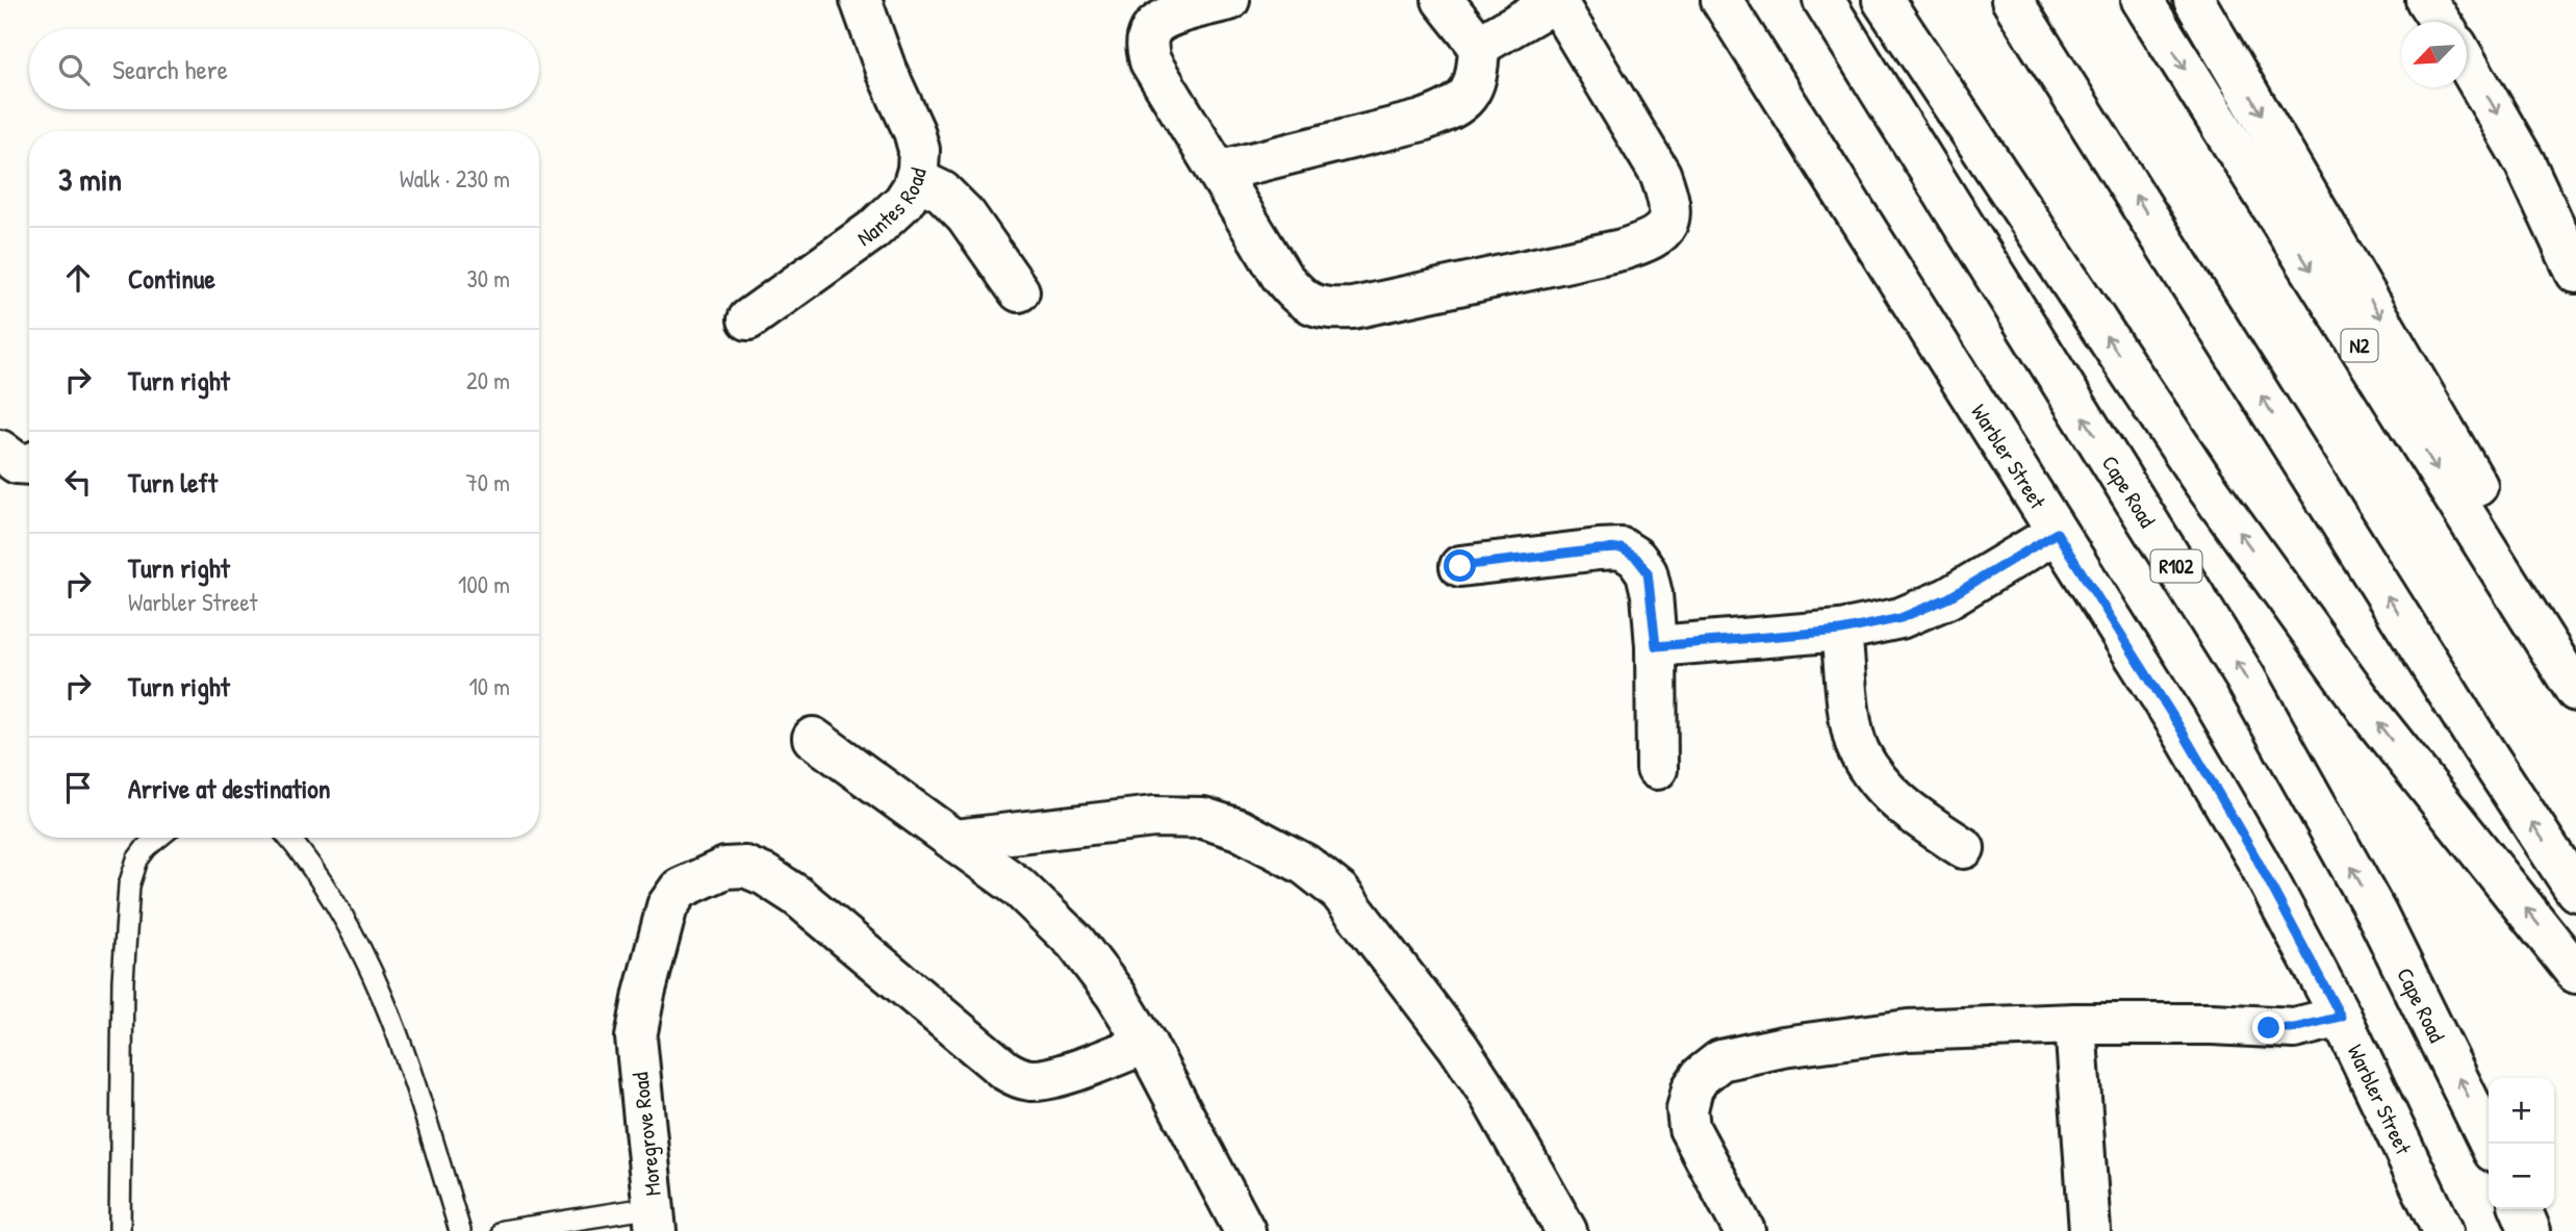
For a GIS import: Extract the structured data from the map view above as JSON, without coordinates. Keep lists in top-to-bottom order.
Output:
{
  "streets": {
    "main road": [
      "Nantes Road",
      "N2",
      "Warbler Street",
      "Cape Road",
      "R102",
      "Moregrove Road"
    ]
  },
  "north": "bottom left",
  "page": {
    "search": "Search here",
    "heading": ["3 min", "Walk · 230 m"],
    "list": [
      ["Continue", "30 m"],
      ["Turn right", "20 m"],
      ["Turn left", "70 m"],
      ["Turn right", "Warbler Street", "100 m"],
      ["Turn right", "10 m"],
      "Arrive at destination"
    ],
    "map_buttons": ["+", "−"]
  }
}
